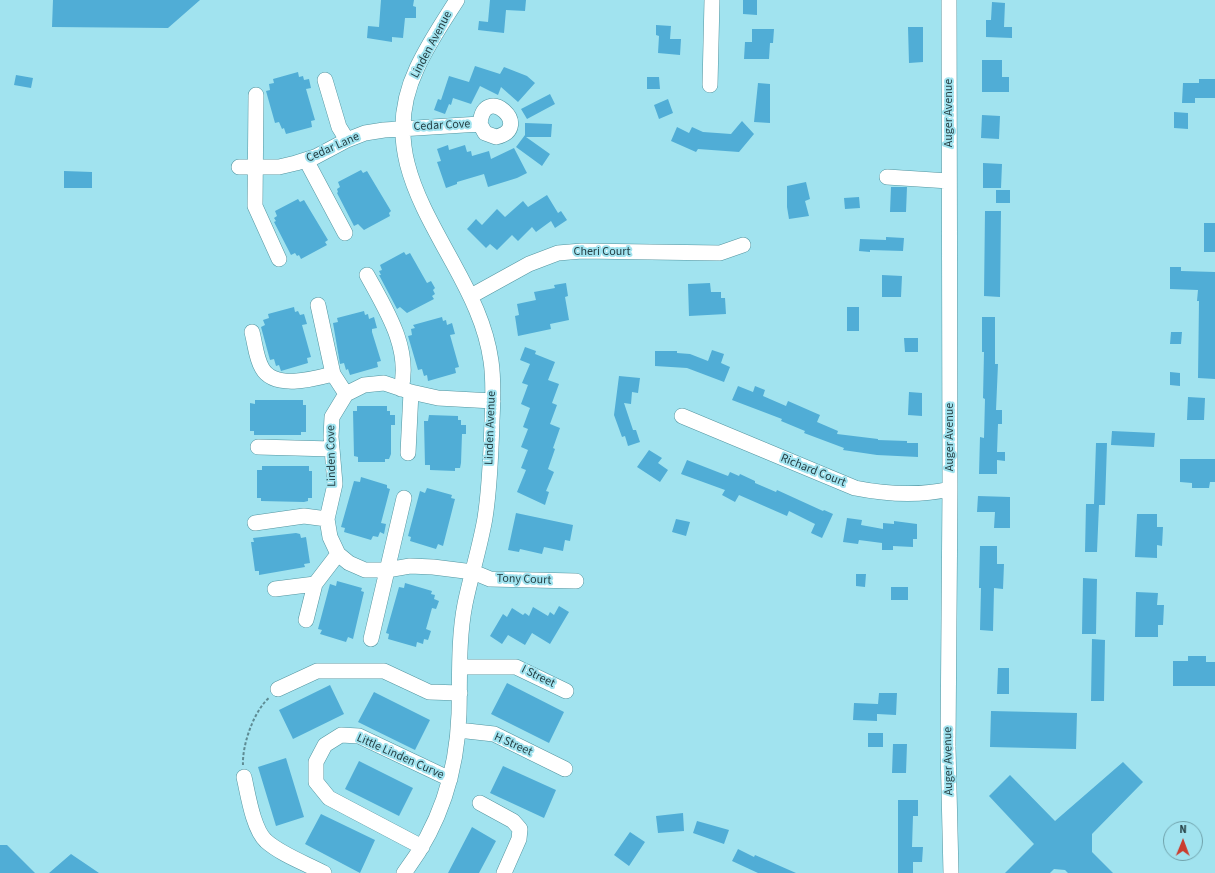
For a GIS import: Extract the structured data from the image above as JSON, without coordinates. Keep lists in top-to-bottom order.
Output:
{
  "streets": {
    "street": [
      "Linden Avenue",
      "Auger Avenue",
      "Cedar Cove",
      "Cedar Lane",
      "Cheri Court",
      "Linden Cove",
      "Richard Court",
      "Tony Court",
      "I Street",
      "H Street",
      "Little Linden Curve"
    ]
  },
  "crossings": [
    ["Linden Avenue", "Cedar Cove"],
    ["Linden Avenue", "Cedar Lane"],
    ["Linden Avenue", "Cheri Court"],
    ["Linden Avenue", "Tony Court"],
    ["Linden Avenue", "I Street"],
    ["Linden Avenue", "H Street"],
    ["Linden Avenue", "Little Linden Curve"],
    ["Auger Avenue", "Richard Court"],
    ["Cedar Cove", "Cedar Lane"]
  ],
  "north": "top"
}
